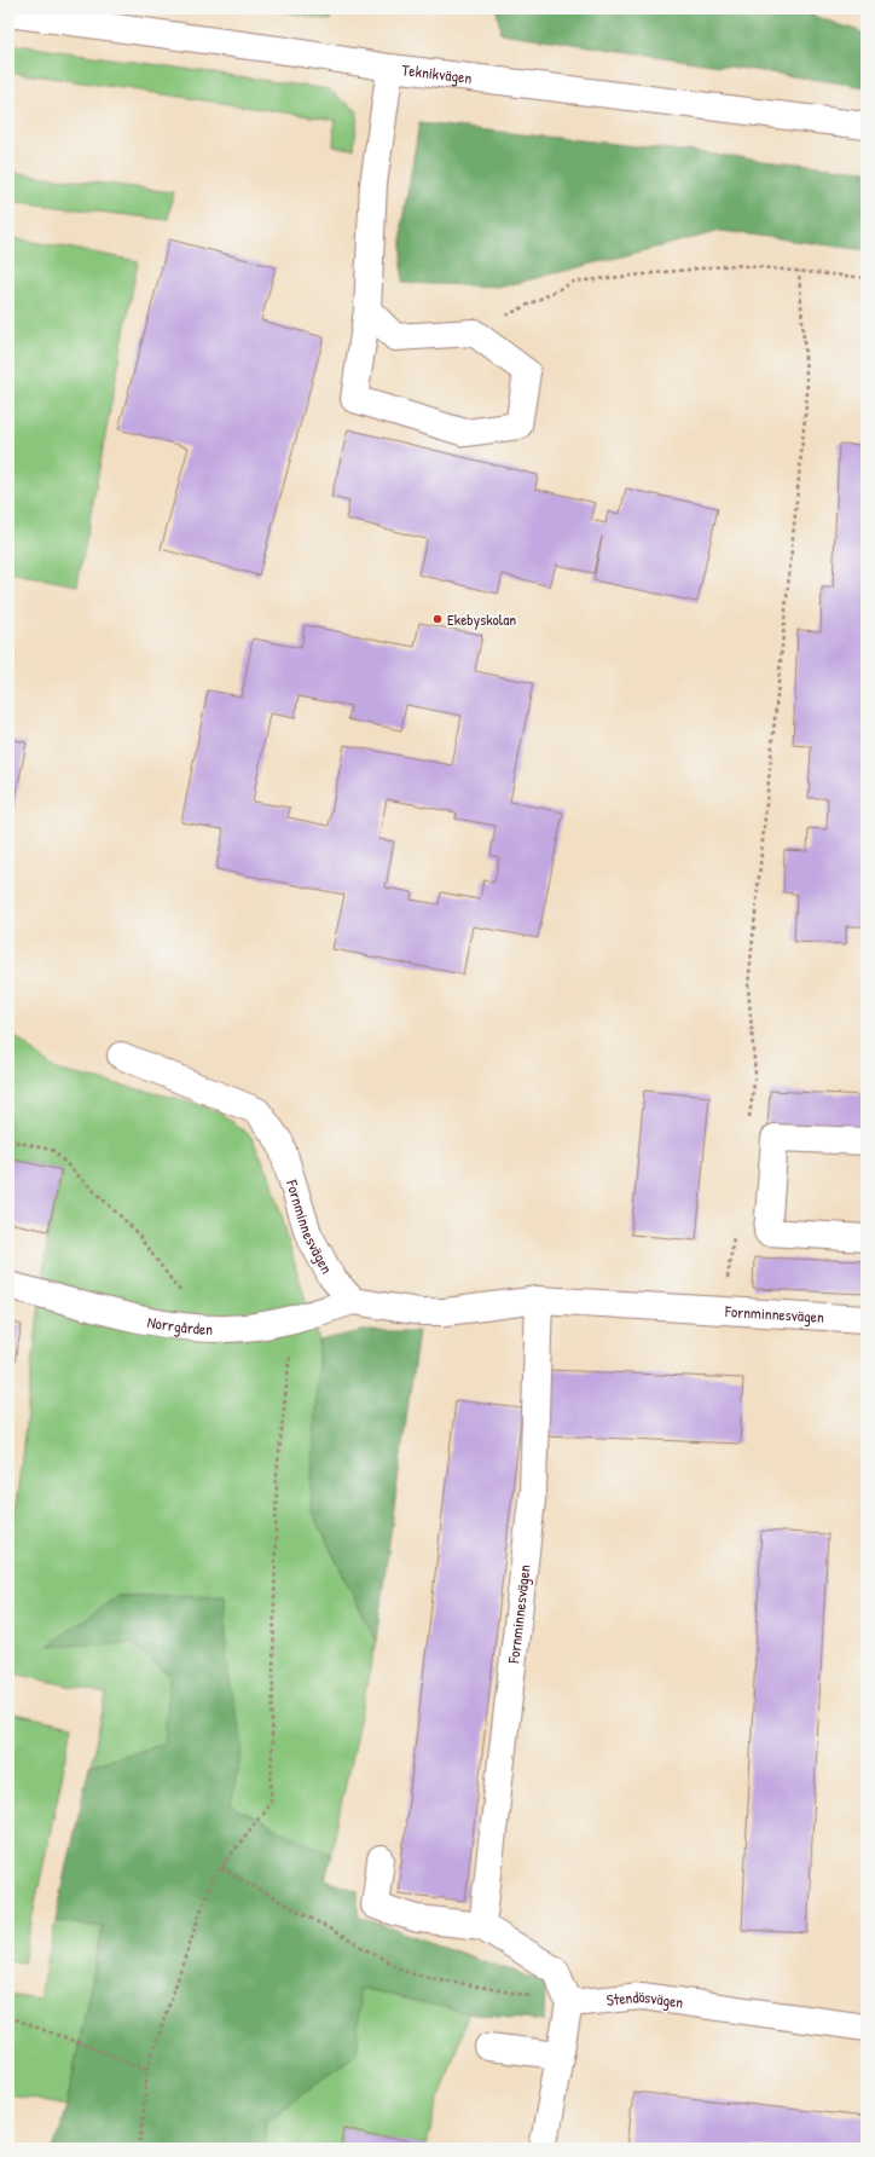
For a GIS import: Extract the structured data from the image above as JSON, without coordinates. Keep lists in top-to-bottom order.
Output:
{
  "streets": {
    "street": [
      "Teknikvägen",
      "Fornminnesvägen",
      "Norrgården",
      "Stendösvägen"
    ]
  },
  "crossings": [
    ["Fornminnesvägen", "Norrgården"]
  ],
  "places": ["Ekebyskolan"]
}
